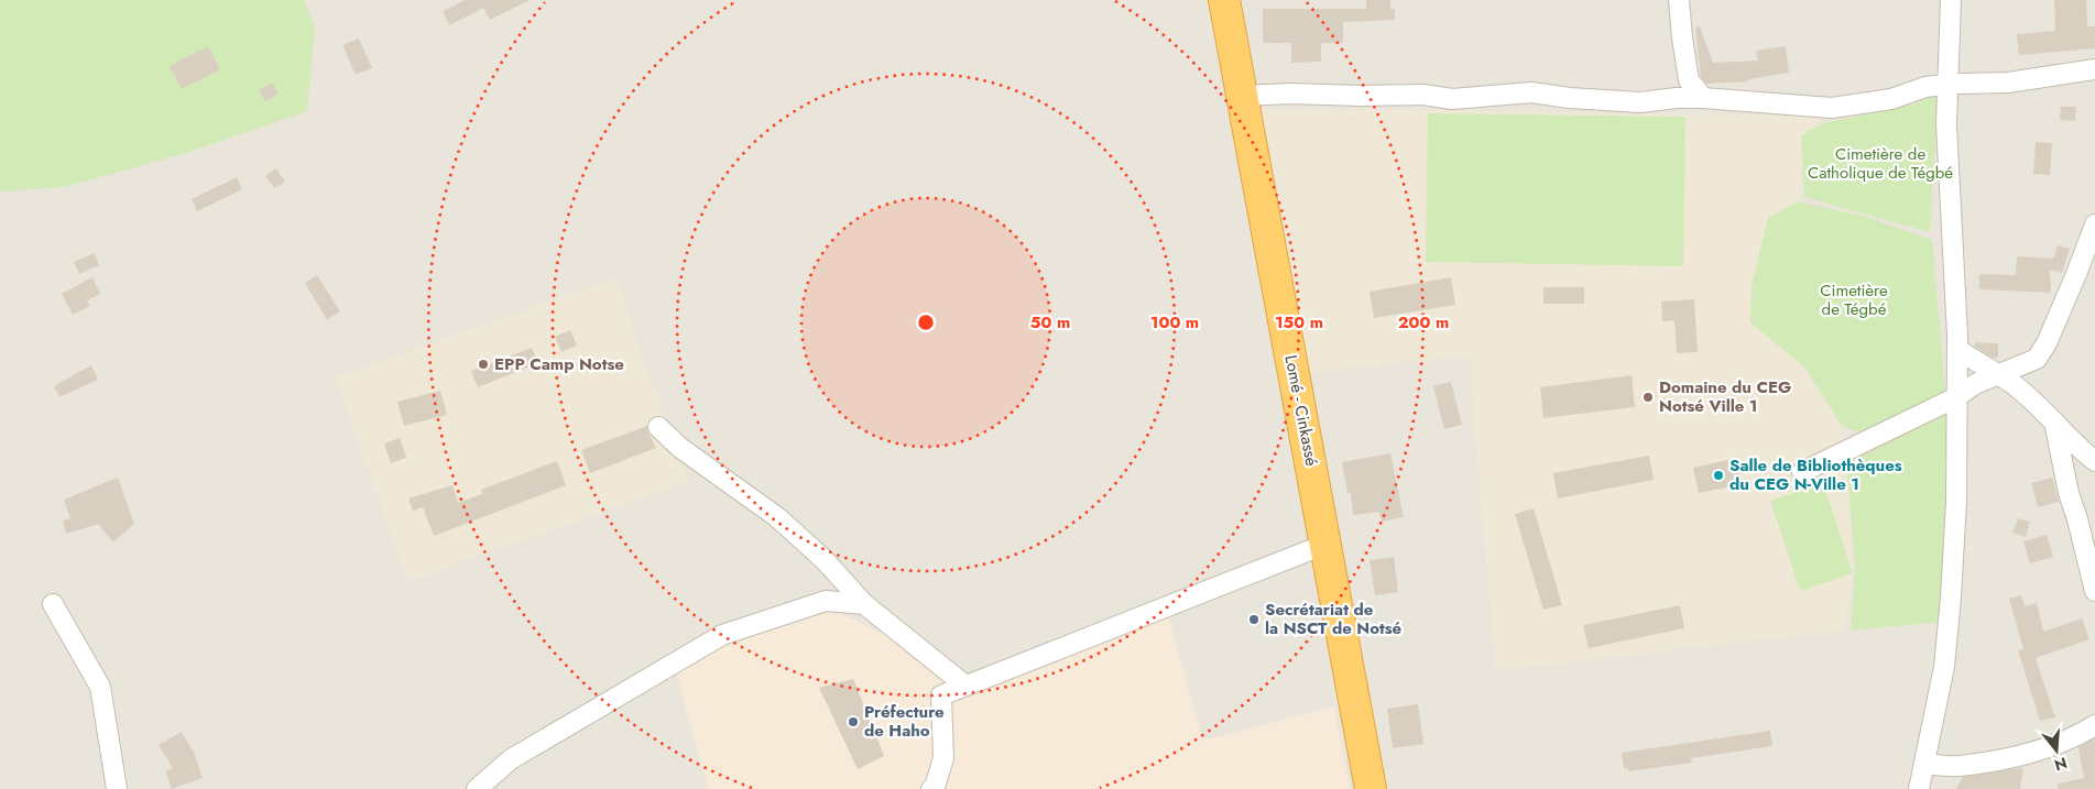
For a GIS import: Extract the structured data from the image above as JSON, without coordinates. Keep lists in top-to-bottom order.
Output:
{
  "streets": {
    "highway": ["Lomé - Cinkassé"]
  },
  "parks": ["Cimetière de Catholique de Tégbé", "Cimetière de Tégbé"],
  "places": [
    "EPP Camp Notse",
    "Domaine du CEG Notsé Ville 1",
    "Salle de Bibliothèques du CEG N-Ville 1",
    "Secrétariat de la NSCT de Notsé",
    "Préfecture de Haho"
  ],
  "north": "bottom",
  "rings": [
    "50 m",
    "100 m",
    "150 m",
    "200 m"
  ]
}
